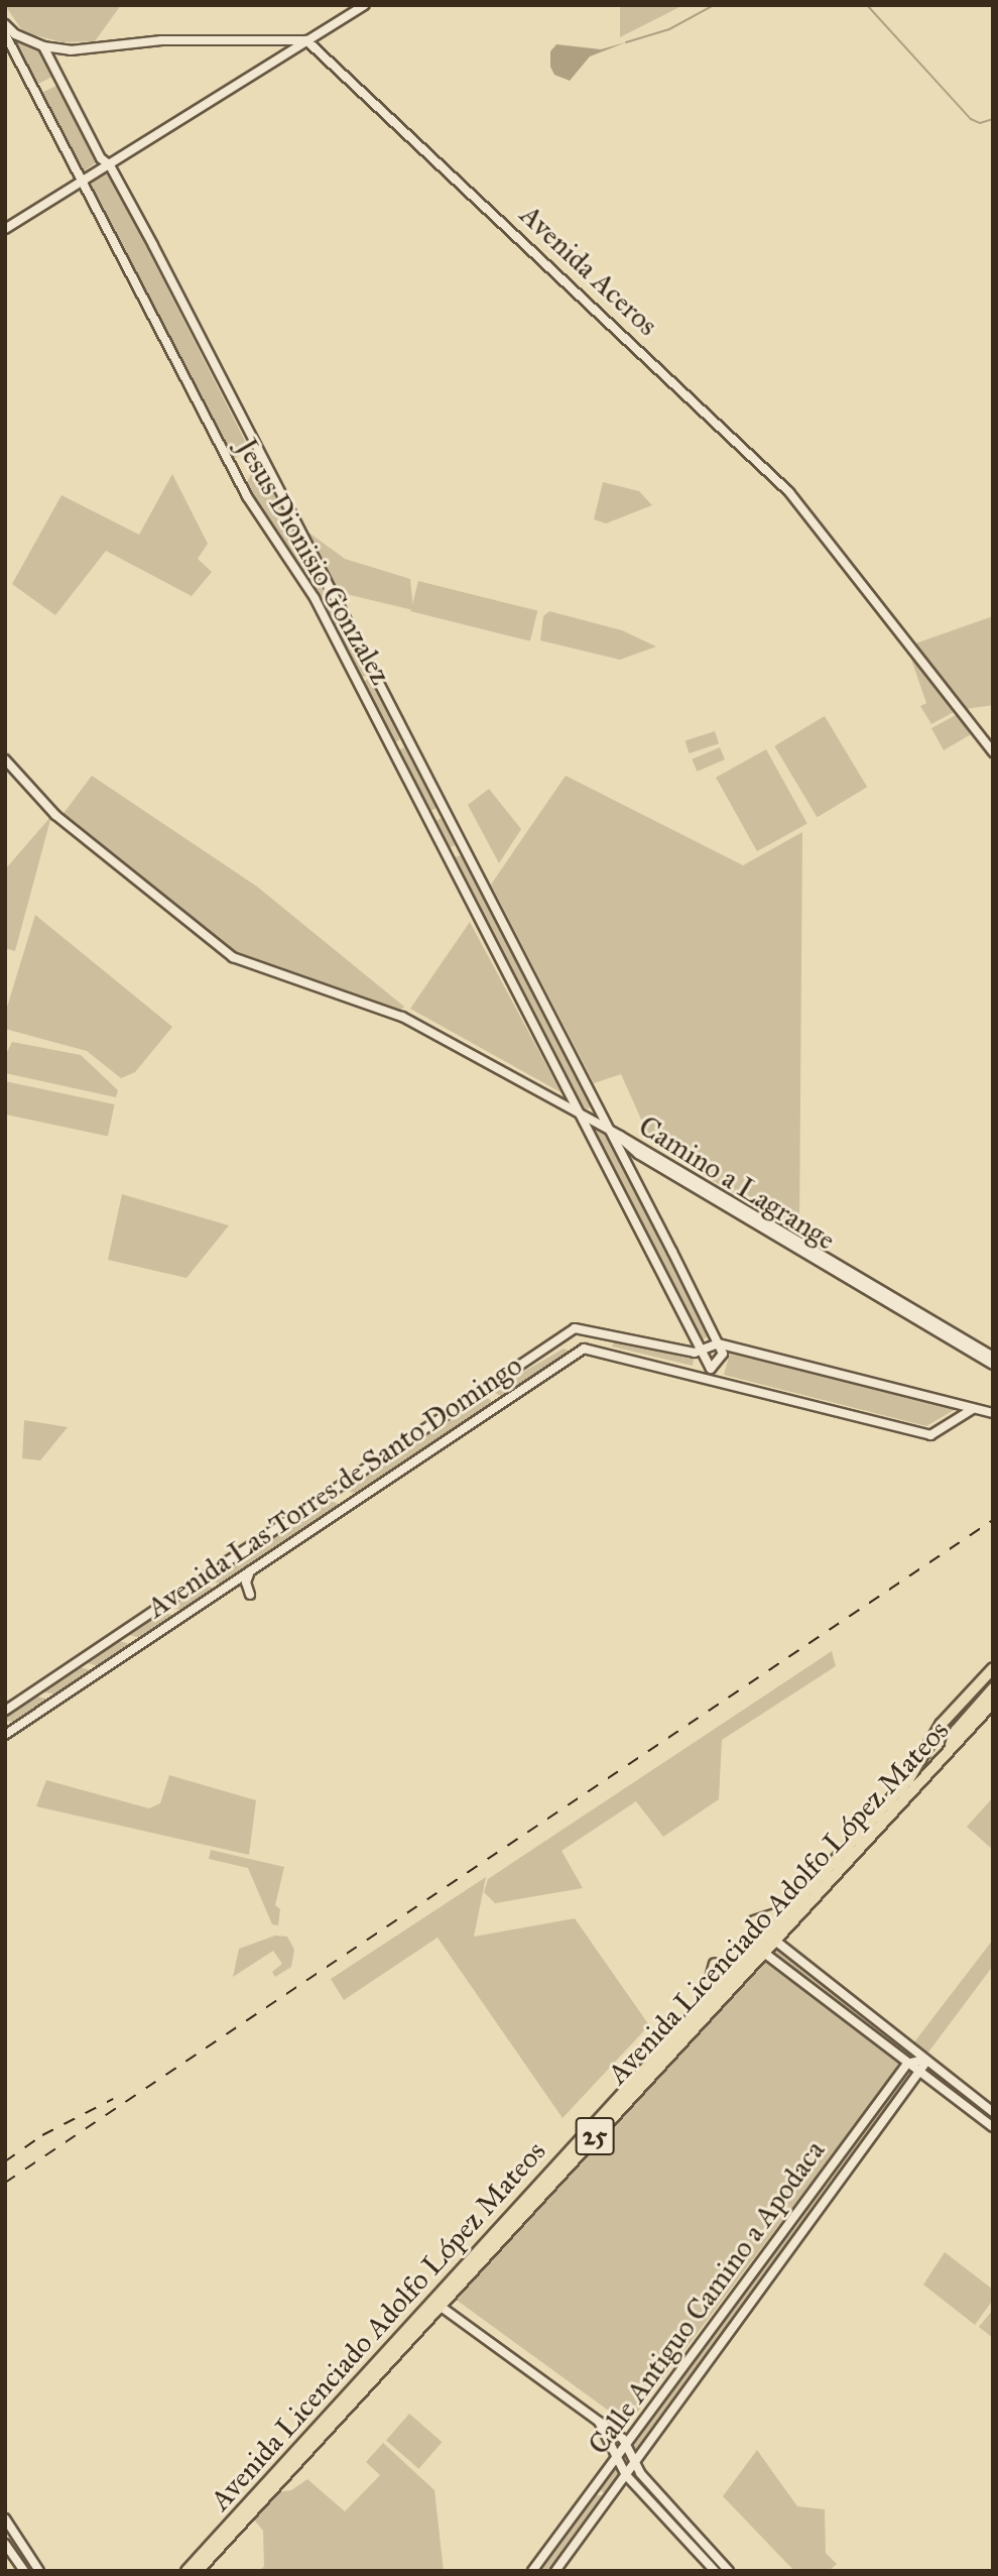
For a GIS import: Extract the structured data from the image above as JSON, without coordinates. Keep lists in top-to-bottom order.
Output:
{
  "streets": {
    "main road": ["Avenida Licenciado Adolfo López Mateos", "25"],
    "street": [
      "Avenida Aceros",
      "Jesus Dionisio Gonzalez",
      "Camino a Lagrange",
      "Avenida Las Torres de Santo Domingo",
      "Calle Antiguo Camino a Apodaca"
    ]
  },
  "crossings": [
    ["Jesus Dionisio Gonzalez", "Camino a Lagrange"],
    ["Jesus Dionisio Gonzalez", "Avenida Las Torres de Santo Domingo"]
  ]
}
